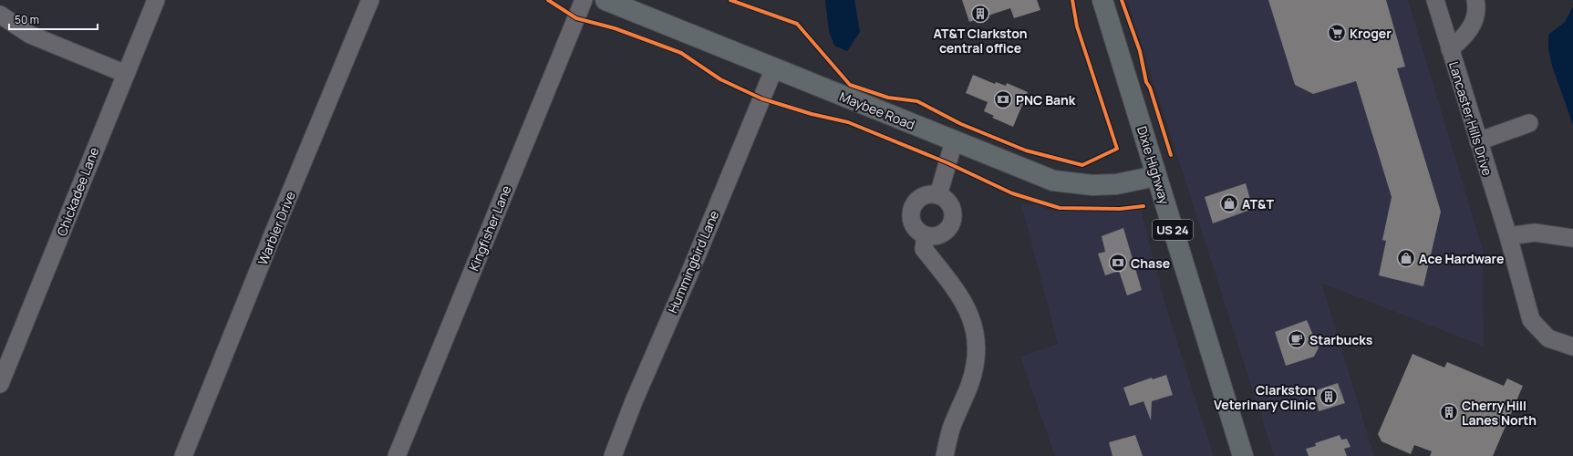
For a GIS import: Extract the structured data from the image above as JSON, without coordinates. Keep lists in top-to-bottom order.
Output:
{
  "streets": {
    "main road": ["Maybee Road", "Dixie Highway", "US 24"],
    "street": [
      "Lancaster Hills Drive",
      "Chickadee Lane",
      "Warbler Drive",
      "Kingfisher Lane",
      "Hummingbird Lane"
    ]
  },
  "crossings": [
    ["Maybee Road", "Dixie Highway"],
    ["Maybee Road", "Hummingbird Lane"]
  ],
  "places": {
    "building": ["AT&T Clarkston central office", "Clarkston Veterinary Clinic", "Cherry Hill Lanes North"],
    "supermarket": ["Kroger"],
    "bank": ["PNC Bank", "Chase"],
    "shop": ["AT&T", "Ace Hardware"],
    "cafe": ["Starbucks"]
  },
  "scale_bar": "50 m"
}
